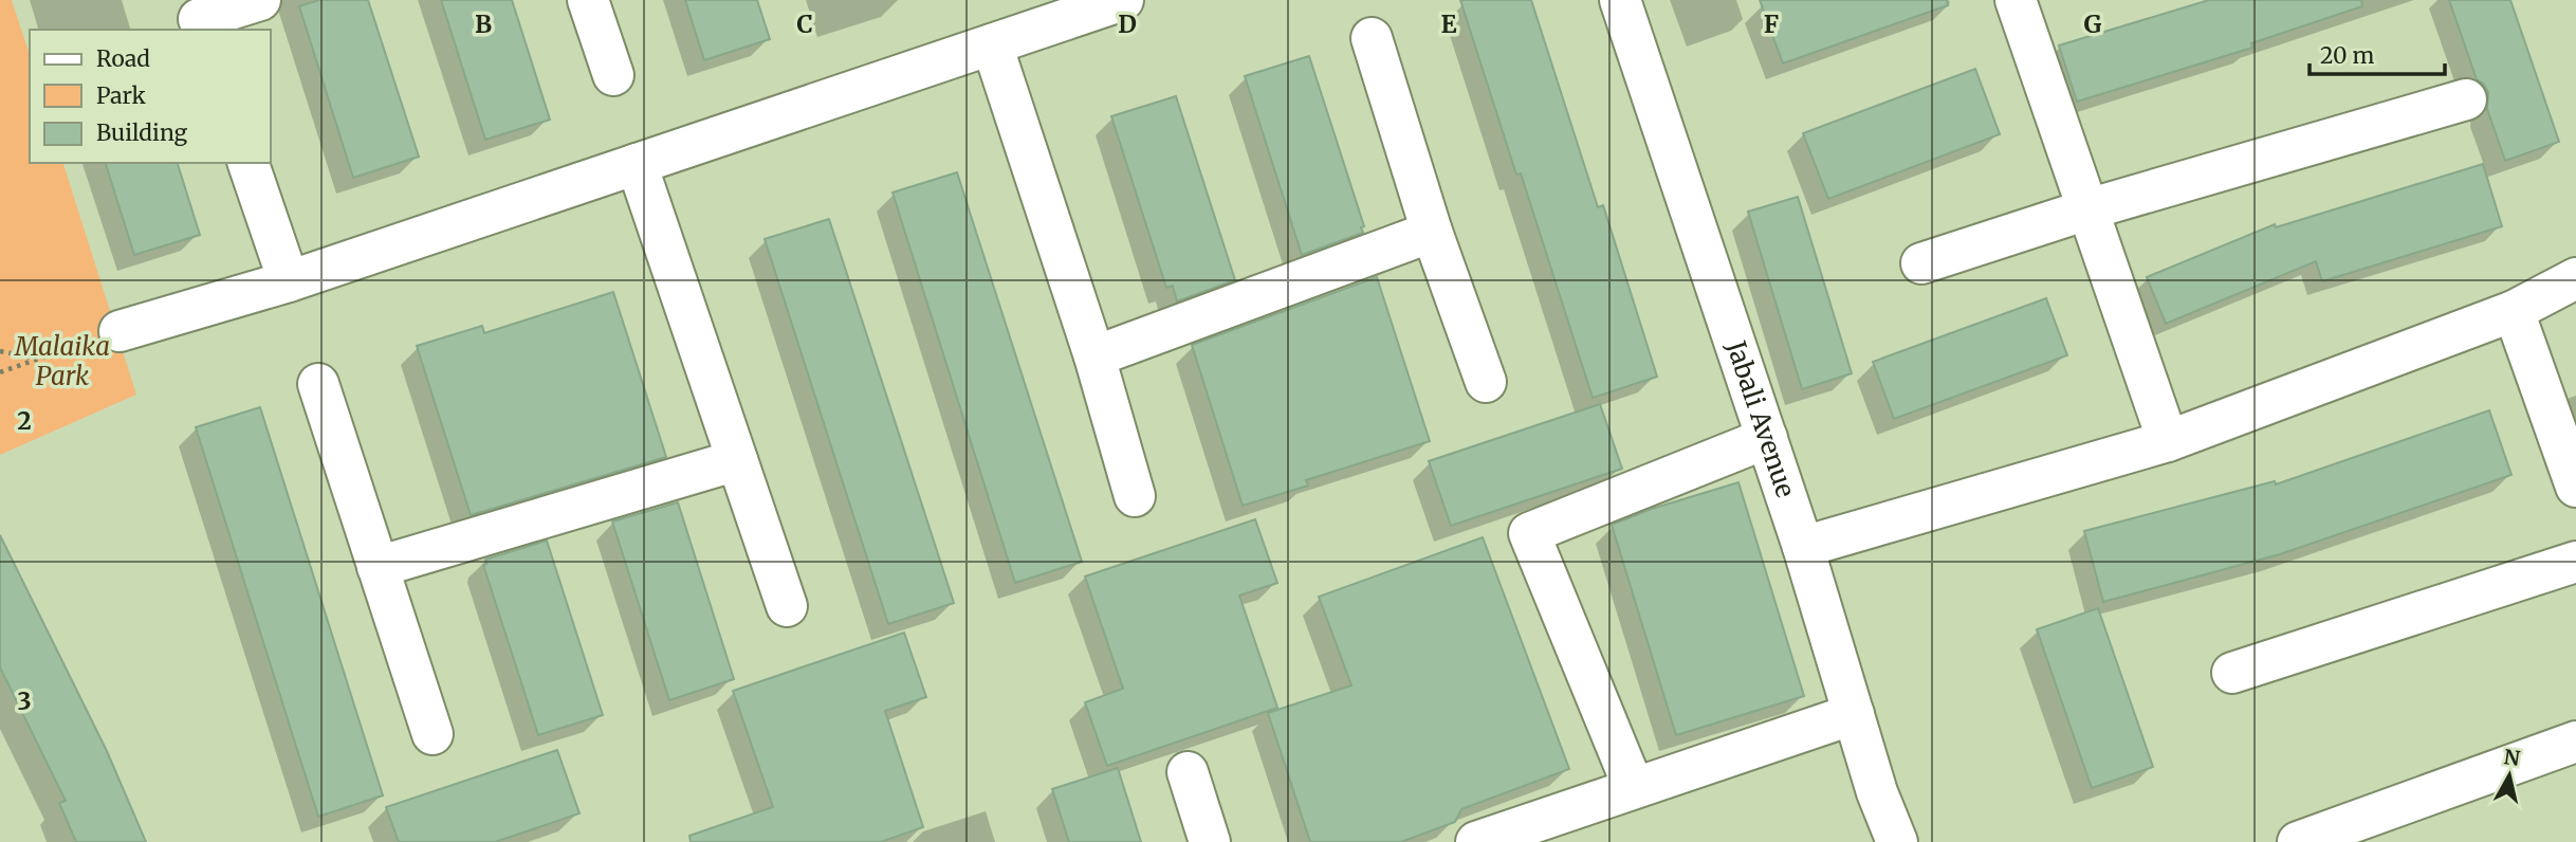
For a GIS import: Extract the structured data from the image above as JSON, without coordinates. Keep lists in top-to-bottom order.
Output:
{
  "streets": {
    "street": ["Jabali Avenue"]
  },
  "parks": ["Malaika Park"],
  "legend": ["Road", "Park", "Building"],
  "scale_bar": "20 m",
  "north": "top",
  "grid": {
    "columns": [
      "B",
      "C",
      "D",
      "E",
      "F",
      "G"
    ],
    "rows": ["2", "3"]
  }
}
